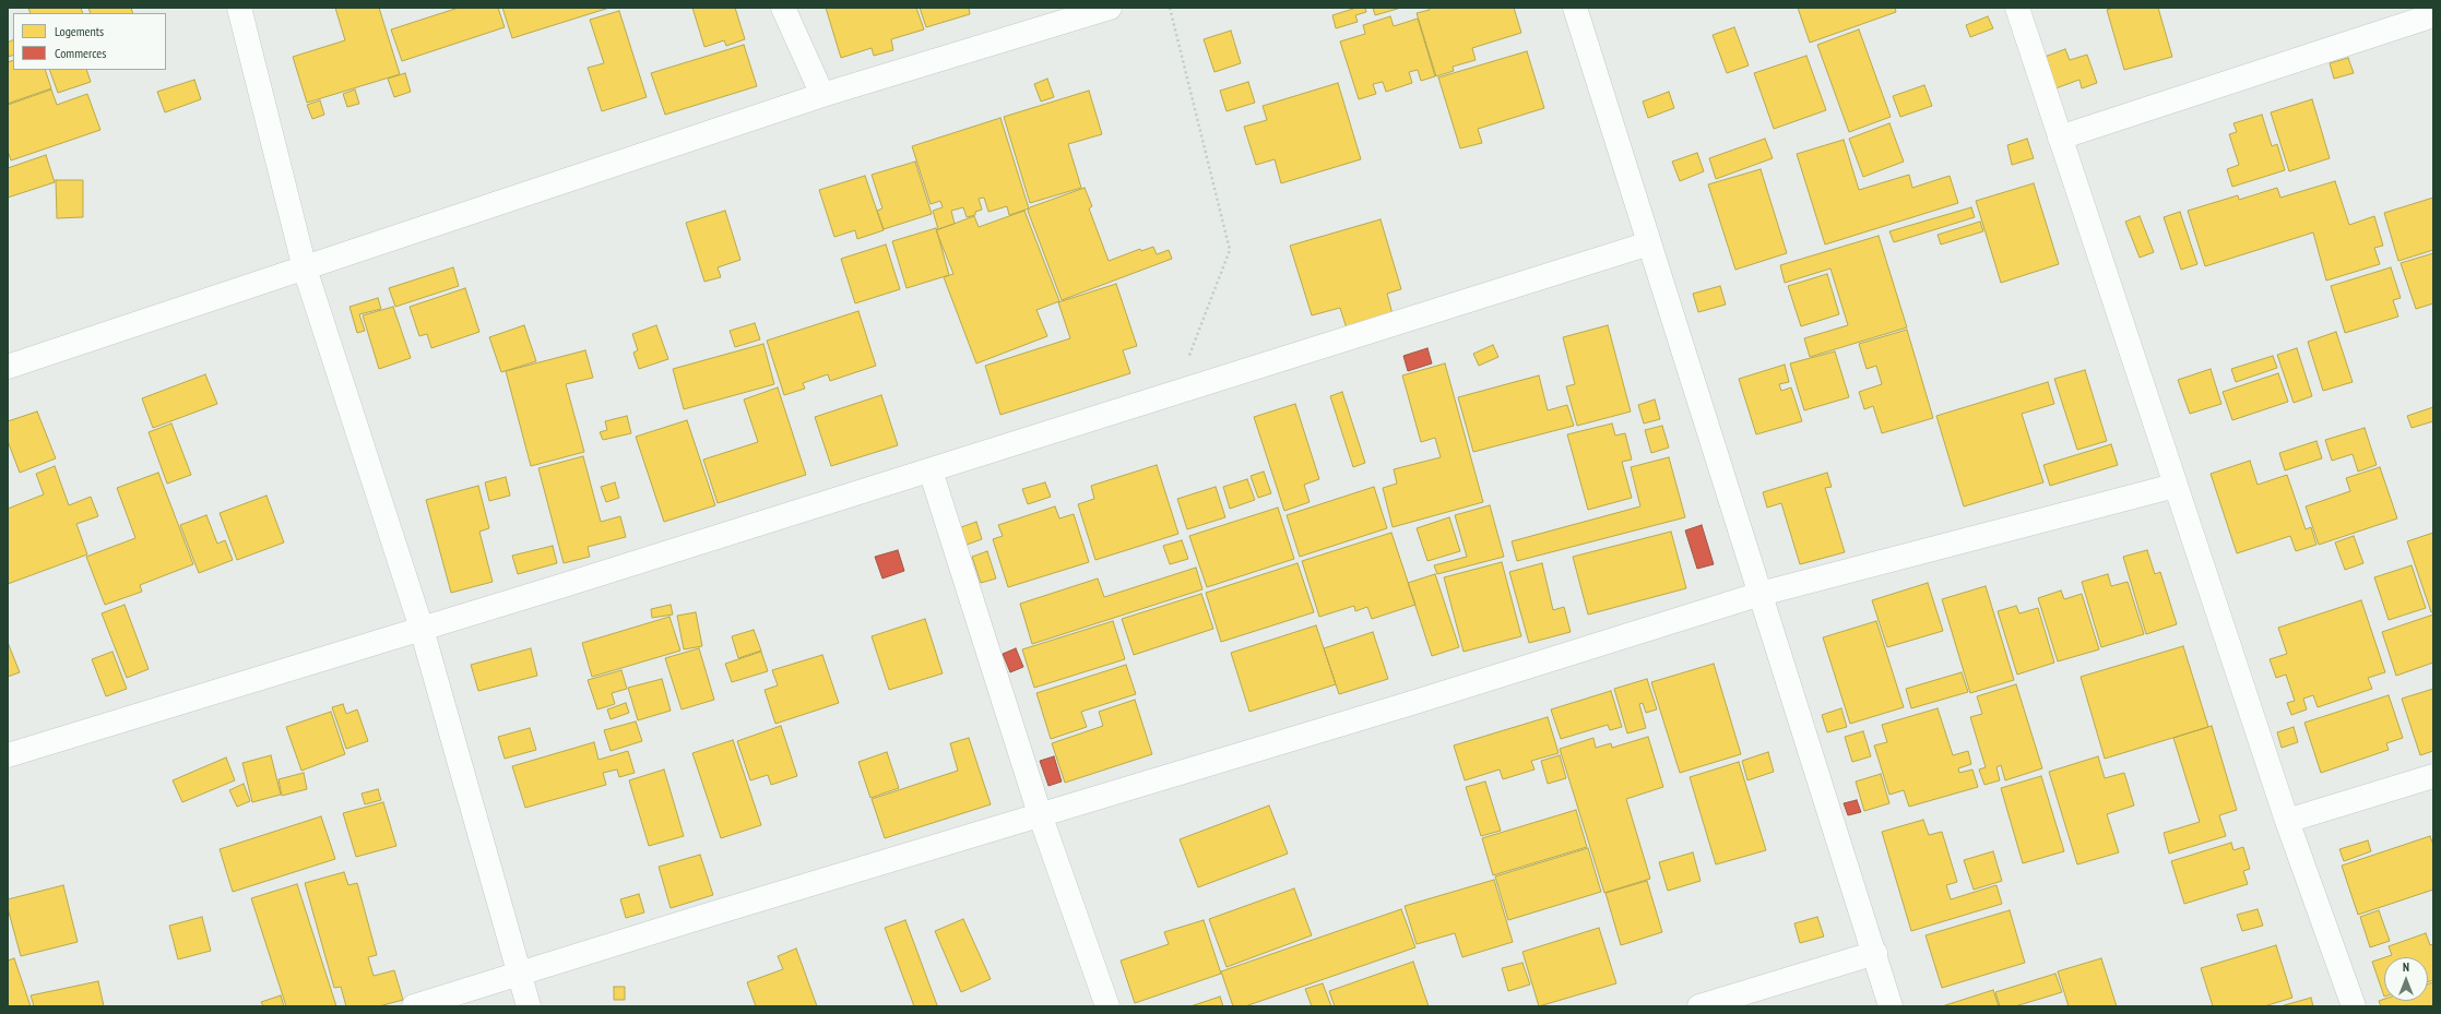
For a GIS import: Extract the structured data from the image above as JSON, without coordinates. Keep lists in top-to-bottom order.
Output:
{
  "legend": ["Logements", "Commerces"],
  "north": "top"
}
